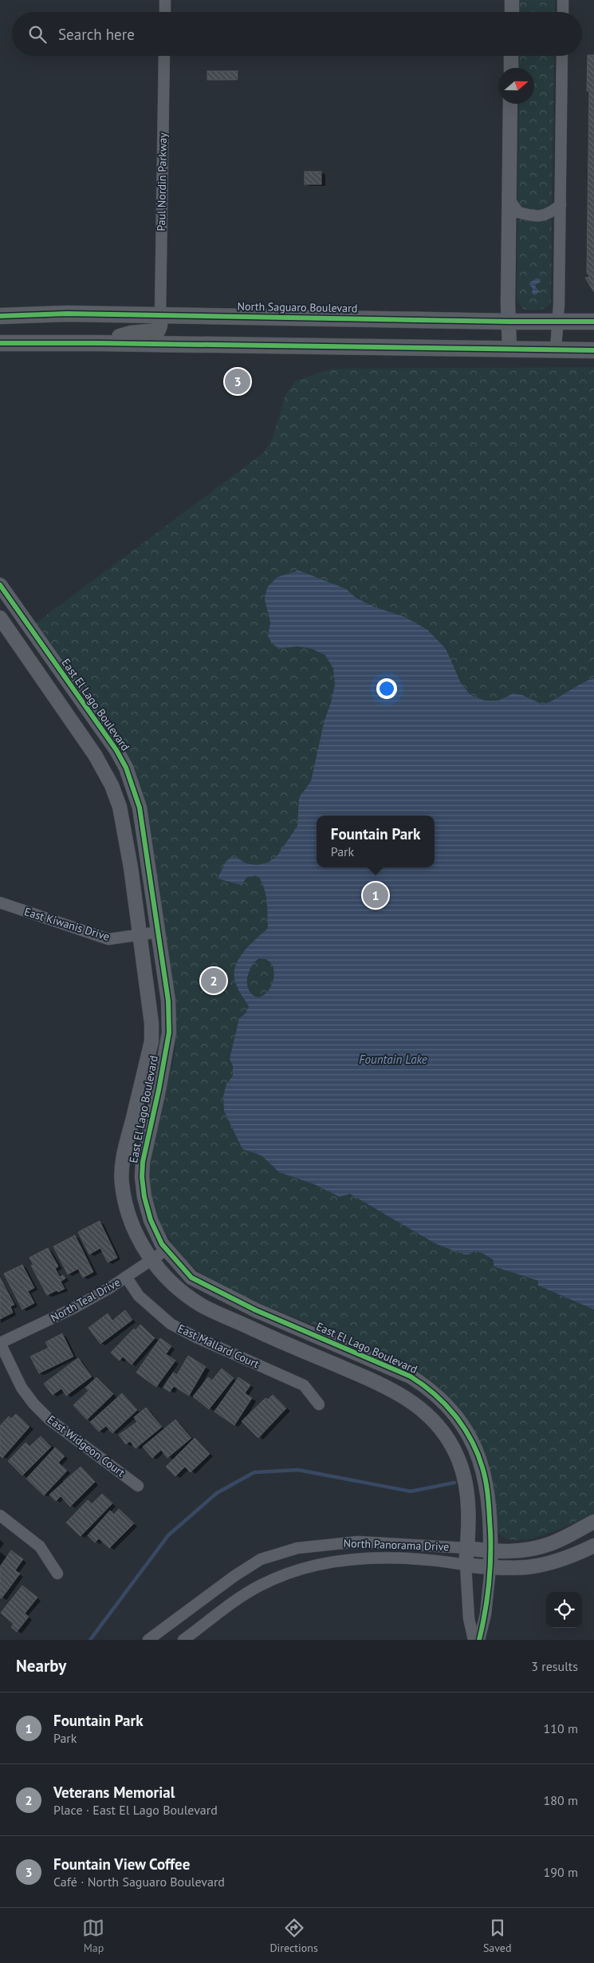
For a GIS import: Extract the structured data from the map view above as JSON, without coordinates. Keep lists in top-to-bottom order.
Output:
{
  "streets": {
    "main road": ["North Saguaro Boulevard"],
    "street": [
      "Paul Nordin Parkway",
      "East El Lago Boulevard",
      "East Kiwanis Drive",
      "North Teal Drive",
      "East Mallard Court",
      "East Widgeon Court",
      "North Panorama Drive"
    ]
  },
  "crossings": [
    ["Paul Nordin Parkway", "North Saguaro Boulevard"],
    ["East El Lago Boulevard", "East Kiwanis Drive"],
    ["East El Lago Boulevard", "North Teal Drive"],
    ["East El Lago Boulevard", "North Panorama Drive"],
    ["North Teal Drive", "East Mallard Court"],
    ["North Teal Drive", "East Widgeon Court"]
  ],
  "water": ["Fountain Lake"],
  "north": "right",
  "page": {
    "search": "Search here",
    "pins": ["3", "1", "2"],
    "popup": ["Fountain Park", "Park"],
    "heading": ["Nearby", "3 results"],
    "list": [
      {
        "mark": "1",
        "name": "Fountain Park",
        "note": "Park",
        "value": "110 m"
      },
      {
        "mark": "2",
        "name": "Veterans Memorial",
        "note": "Place · East El Lago Boulevard",
        "value": "180 m"
      },
      {
        "mark": "3",
        "name": "Fountain View Coffee",
        "note": "Café · North Saguaro Boulevard",
        "value": "190 m"
      }
    ],
    "nav": ["Map", "Directions", "Saved"]
  }
}
